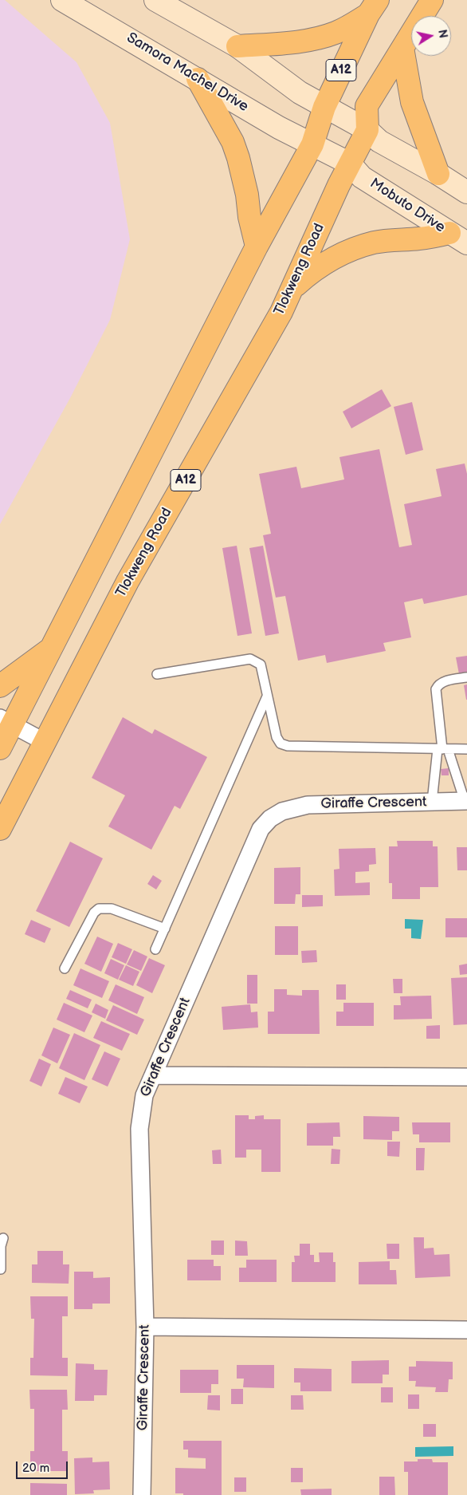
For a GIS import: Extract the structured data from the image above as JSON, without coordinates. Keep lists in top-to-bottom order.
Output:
{
  "streets": {
    "main road": [
      "A12",
      "Samora Machel Drive",
      "Mobuto Drive",
      "Tlokweng Road"
    ],
    "street": ["Giraffe Crescent"]
  },
  "crossings": [
    ["A12", "Samora Machel Drive"],
    ["A12", "Tlokweng Road"],
    ["Samora Machel Drive", "Mobuto Drive"],
    ["Samora Machel Drive", "Tlokweng Road"],
    ["Mobuto Drive", "Tlokweng Road"]
  ],
  "scale_bar": "20 m",
  "north": "right"
}
